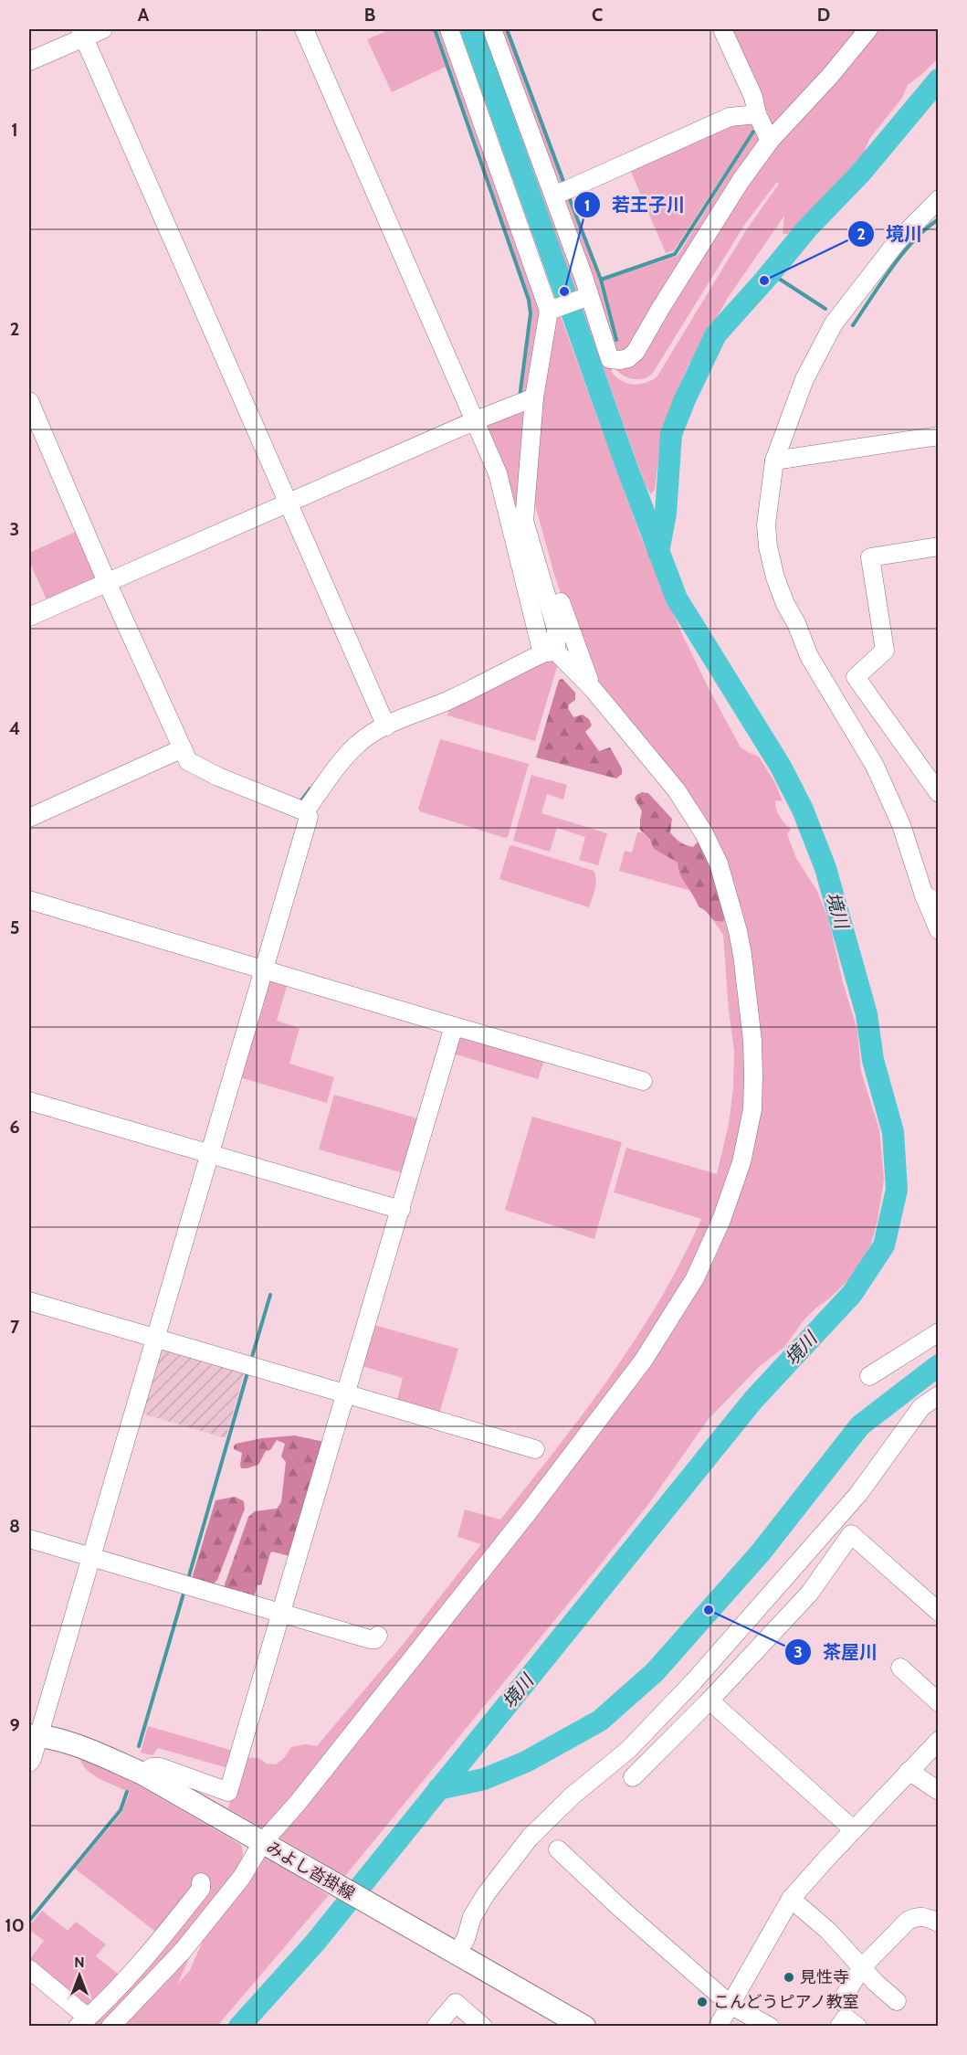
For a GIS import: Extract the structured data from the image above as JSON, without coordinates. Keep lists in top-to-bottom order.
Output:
{
  "streets": {
    "main road": ["みよし沓掛線"]
  },
  "water": ["境川"],
  "places": [
    "境川",
    "若王子川",
    "茶屋川",
    "見性寺",
    "こんどうピアノ教室"
  ],
  "north": "top",
  "grid": {
    "columns": [
      "A",
      "B",
      "C",
      "D"
    ],
    "rows": [
      "1",
      "2",
      "3",
      "4",
      "5",
      "6",
      "7",
      "8",
      "9",
      "10"
    ]
  }
}
